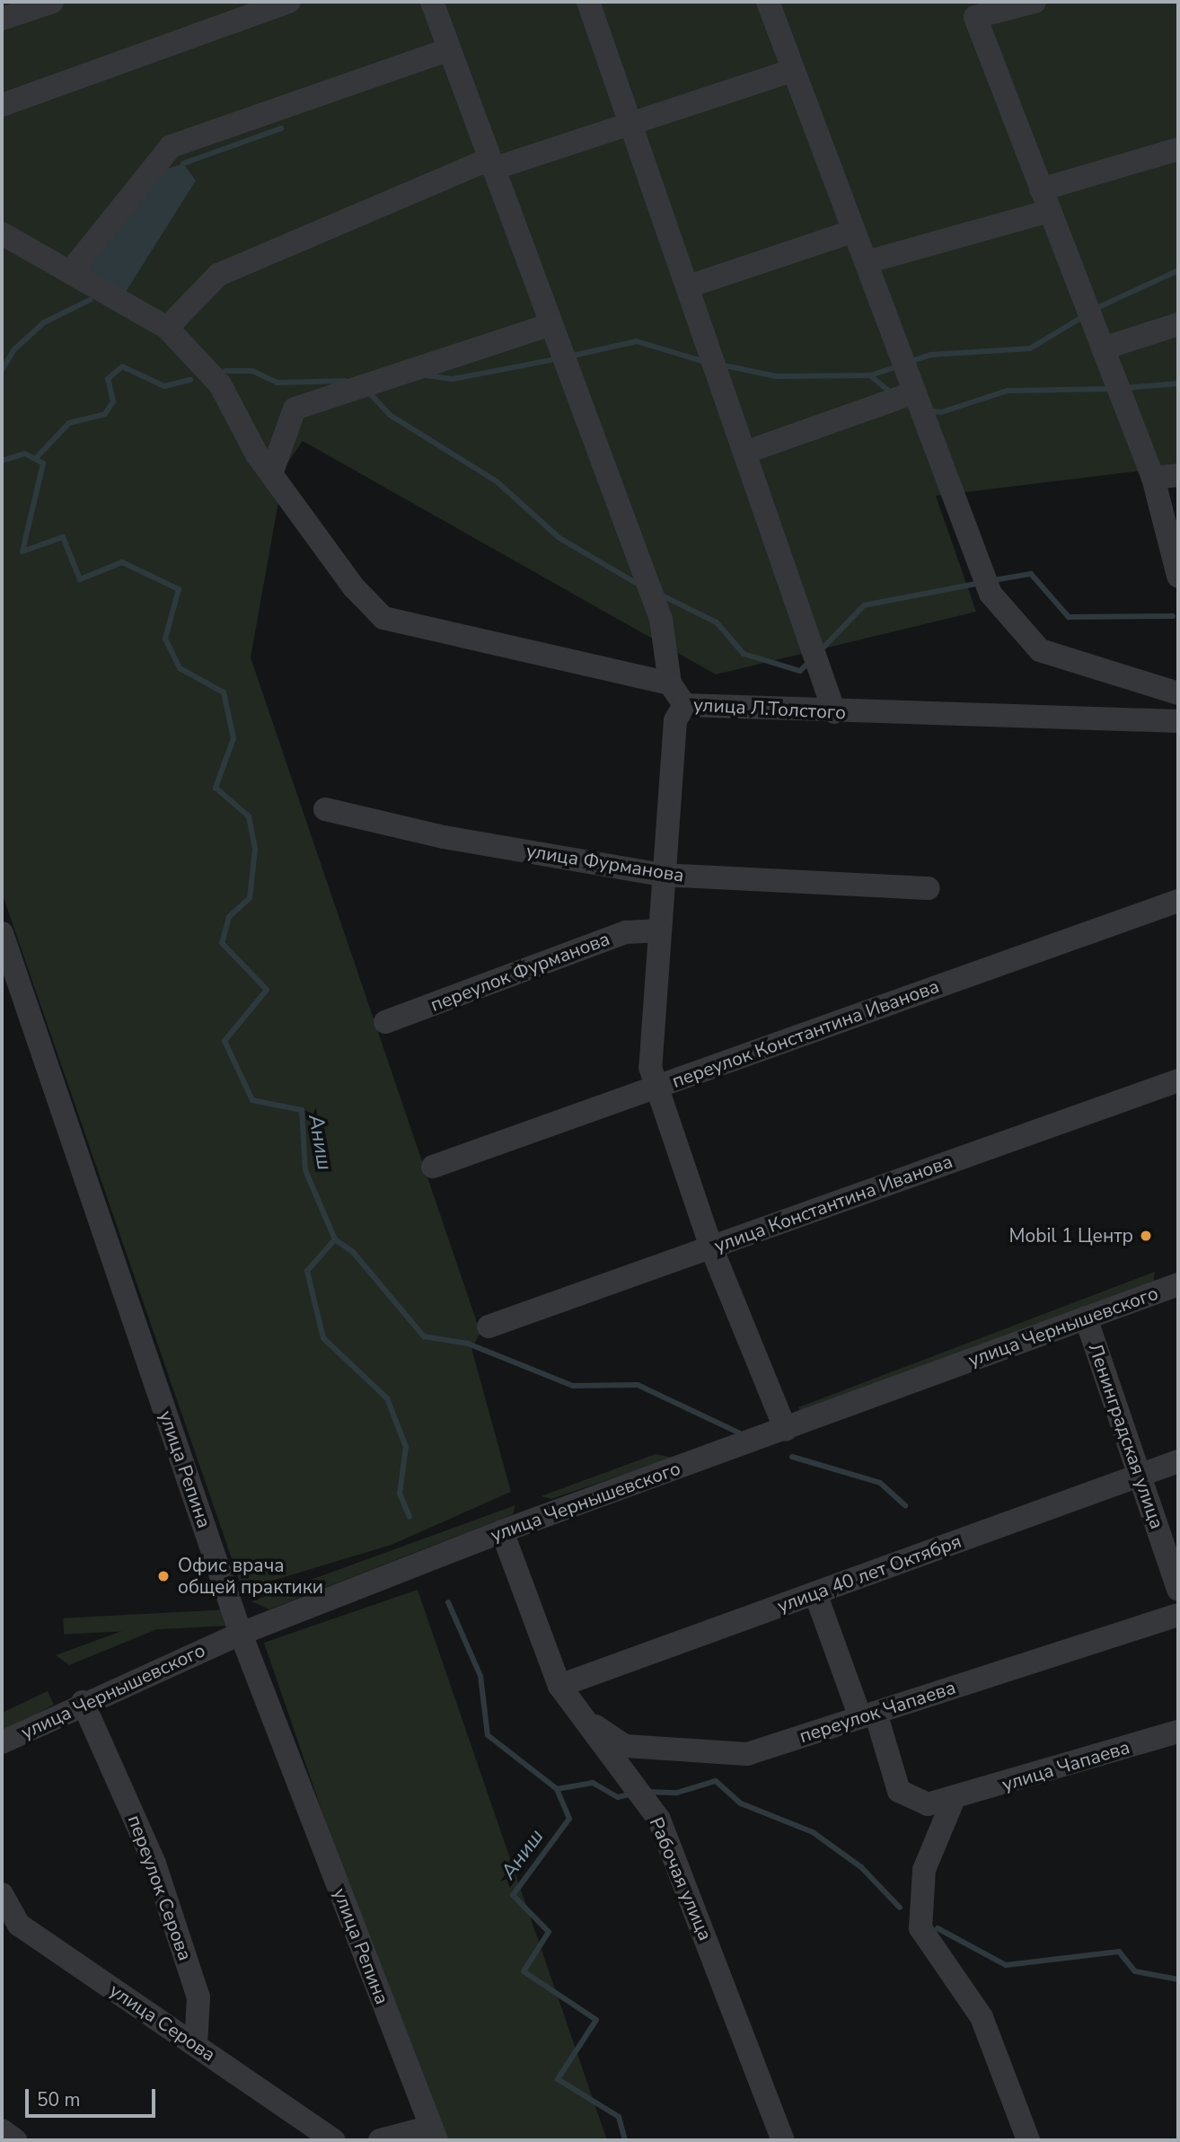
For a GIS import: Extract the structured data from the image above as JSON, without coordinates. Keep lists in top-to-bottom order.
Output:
{
  "streets": {
    "street": [
      "улица Л.Толстого",
      "улица Фурманова",
      "переулок Фурманова",
      "переулок Константина Иванова",
      "улица Константина Иванова",
      "улица Чернышевского",
      "Ленинградская улица",
      "улица Репина",
      "улица 40 лет Октября",
      "переулок Чапаева",
      "улица Чапаева",
      "Рабочая улица",
      "переулок Серова",
      "улица Серова"
    ]
  },
  "crossings": [
    ["улица Чернышевского", "Ленинградская улица"],
    ["улица Чернышевского", "улица Репина"],
    ["улица Чернышевского", "Рабочая улица"],
    ["улица Чернышевского", "переулок Серова"],
    ["Ленинградская улица", "улица 40 лет Октября"],
    ["улица 40 лет Октября", "улица Чапаева"],
    ["улица 40 лет Октября", "Рабочая улица"],
    ["переулок Чапаева", "улица Чапаева"],
    ["переулок Чапаева", "Рабочая улица"],
    ["переулок Серова", "улица Серова"]
  ],
  "water": ["Аниш"],
  "places": ["Mobil 1 Центр", "Офис врача общей практики"],
  "scale_bar": "50 m"
}
